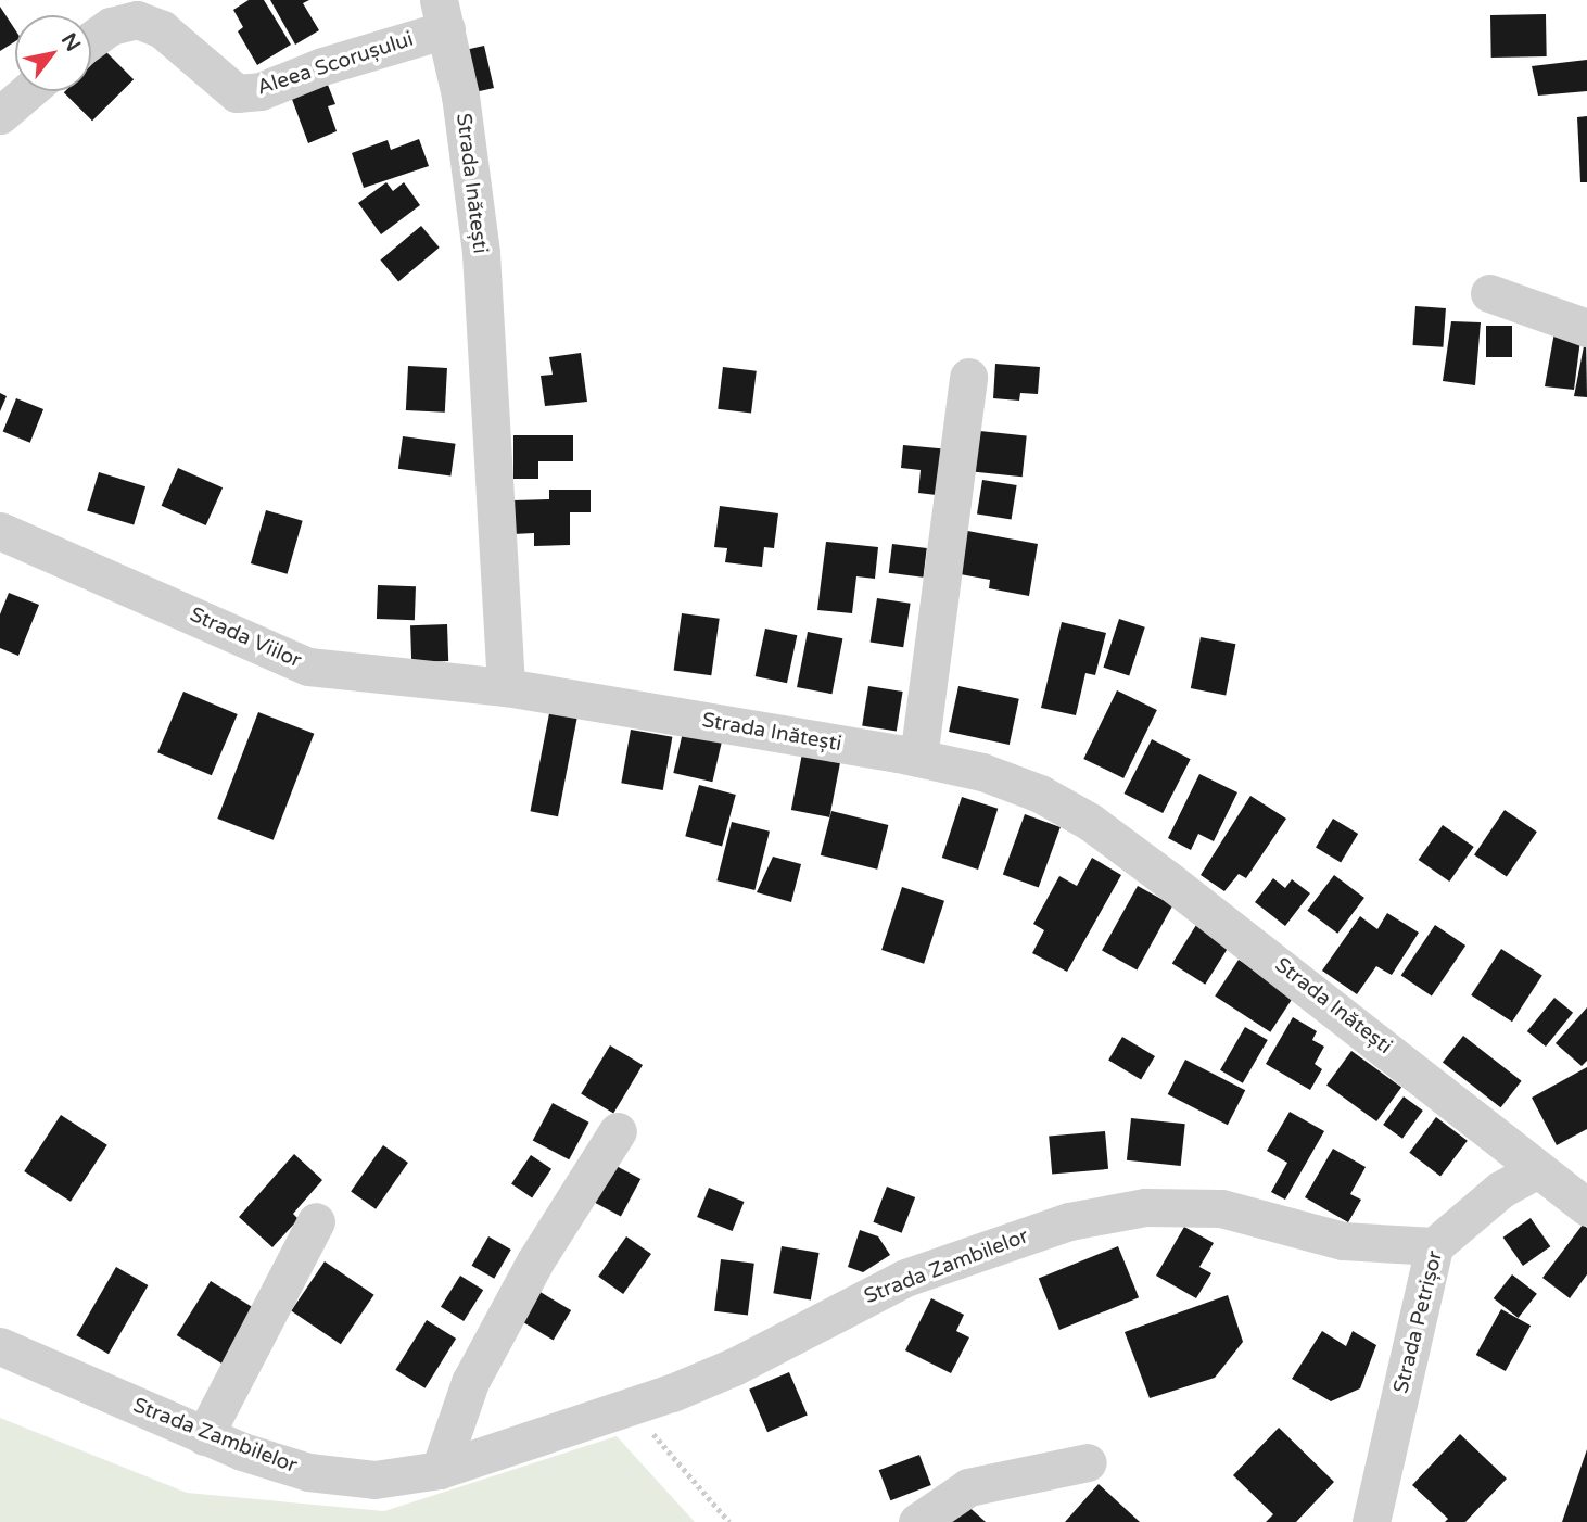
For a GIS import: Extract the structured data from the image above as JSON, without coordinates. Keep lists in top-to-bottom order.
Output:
{
  "streets": {
    "street": [
      "Aleea Scorușului",
      "Strada Inătești",
      "Strada Viilor",
      "Strada Zambilelor",
      "Strada Petrișor"
    ]
  },
  "crossings": [
    ["Aleea Scorușului", "Strada Inătești"],
    ["Strada Inătești", "Strada Viilor"],
    ["Strada Inătești", "Strada Petrișor"],
    ["Strada Zambilelor", "Strada Petrișor"]
  ],
  "north": "top right"
}
